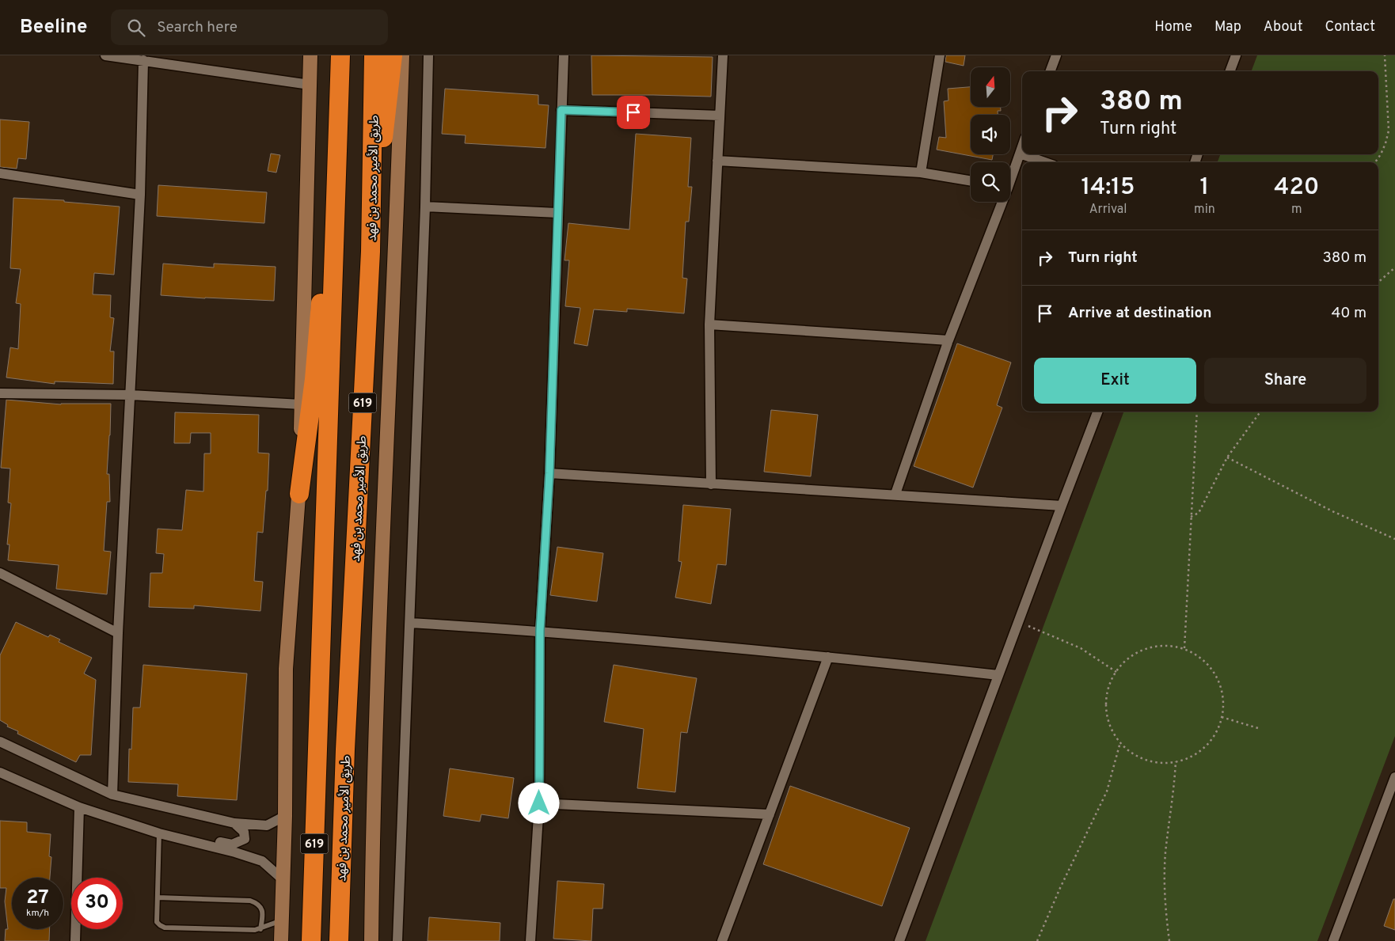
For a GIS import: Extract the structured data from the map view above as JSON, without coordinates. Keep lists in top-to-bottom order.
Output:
{
  "streets": {
    "highway": ["طريق الأمير محمد بن فهد", "619"]
  },
  "north": "top",
  "page": {
    "header": "Beeline",
    "search": "Search here",
    "nav": [
      "Home",
      "Map",
      "About",
      "Contact"
    ],
    "turn": ["380 m", "Turn right"],
    "eta": [
      "14:15",
      "Arrival",
      "1",
      "min",
      "420",
      "m"
    ],
    "list": [
      {
        "name": "Turn right",
        "value": "380 m"
      },
      {
        "name": "Arrive at destination",
        "value": "40 m"
      }
    ],
    "buttons": ["Exit", "Share"],
    "speed": "27 km/h",
    "limit": "30"
  }
}
